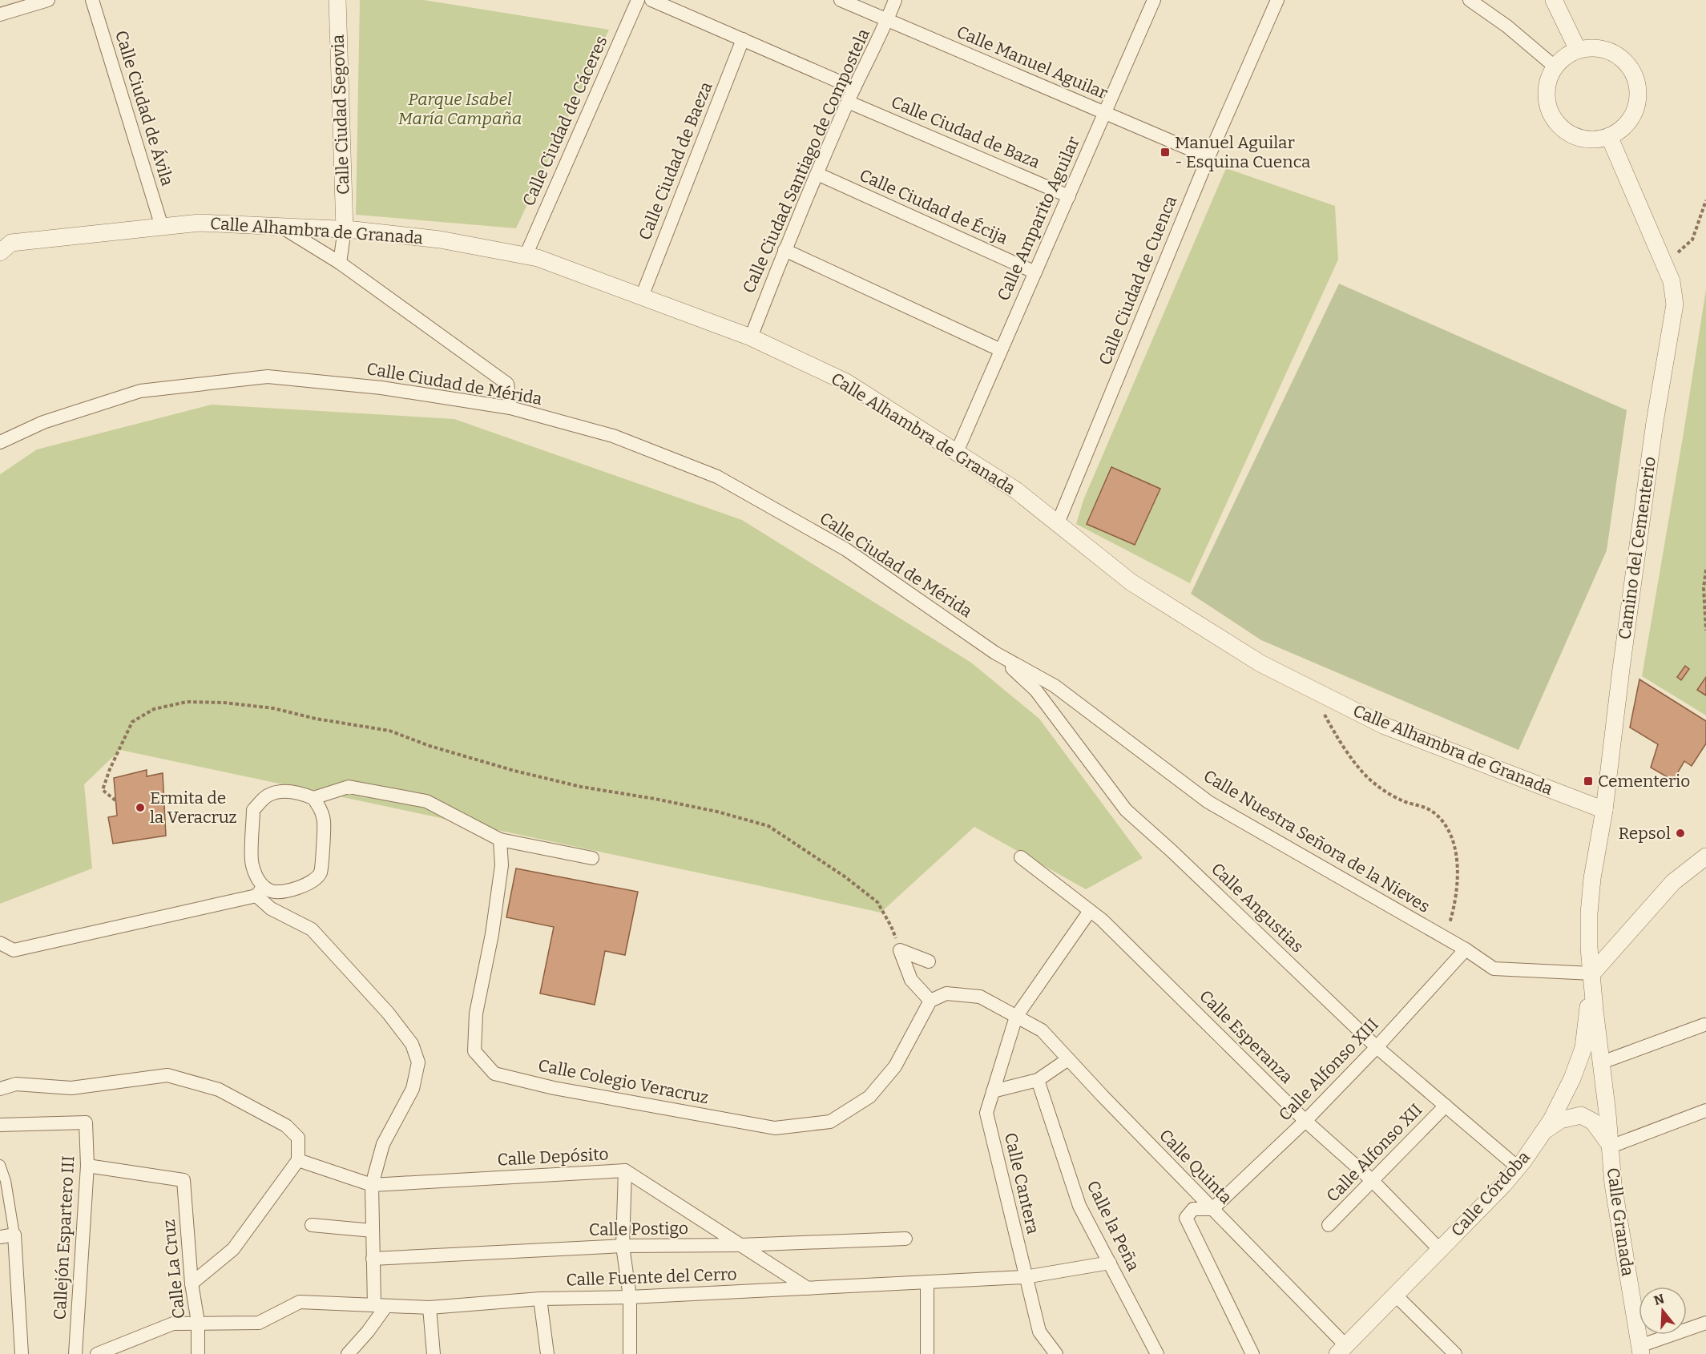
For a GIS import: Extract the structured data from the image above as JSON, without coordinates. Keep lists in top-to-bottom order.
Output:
{
  "streets": {
    "street": [
      "Calle Manuel Aguilar",
      "Calle Ciudad de Ávila",
      "Calle Ciudad Segovia",
      "Calle Ciudad de Cáceres",
      "Calle Ciudad de Baza",
      "Calle Ciudad de Baeza",
      "Calle Ciudad Santiago de Compostela",
      "Calle Ciudad de Écija",
      "Calle Amparito Aguilar",
      "Calle Alhambra de Granada",
      "Calle Ciudad de Cuenca",
      "Calle Ciudad de Mérida",
      "Camino del Cementerio",
      "Calle Nuestra Señora de la Nieves",
      "Calle Angustias",
      "Calle Esperanza",
      "Calle Alfonso XIII",
      "Calle Colegio Veracruz",
      "Calle Alfonso XII",
      "Calle Depósito",
      "Calle Quinta",
      "Calle Cantera",
      "Calle Córdoba",
      "Calle Granada",
      "Calle la Peña",
      "Calle Postigo",
      "Callejón Espartero III",
      "Calle La Cruz",
      "Calle Fuente del Cerro"
    ]
  },
  "crossings": [
    ["Calle Manuel Aguilar", "Calle Ciudad Santiago de Compostela"],
    ["Calle Manuel Aguilar", "Calle Amparito Aguilar"],
    ["Calle Manuel Aguilar", "Calle Ciudad de Cuenca"],
    ["Calle Ciudad de Ávila", "Calle Alhambra de Granada"],
    ["Calle Ciudad Segovia", "Calle Alhambra de Granada"],
    ["Calle Ciudad de Cáceres", "Calle Alhambra de Granada"],
    ["Calle Ciudad de Baza", "Calle Ciudad Santiago de Compostela"],
    ["Calle Ciudad de Baza", "Calle Amparito Aguilar"],
    ["Calle Ciudad de Baeza", "Calle Alhambra de Granada"],
    ["Calle Ciudad Santiago de Compostela", "Calle Ciudad de Écija"],
    ["Calle Ciudad Santiago de Compostela", "Calle Alhambra de Granada"],
    ["Calle Ciudad de Écija", "Calle Amparito Aguilar"],
    ["Calle Amparito Aguilar", "Calle Alhambra de Granada"],
    ["Calle Alhambra de Granada", "Calle Ciudad de Cuenca"],
    ["Calle Alhambra de Granada", "Camino del Cementerio"],
    ["Calle Ciudad de Mérida", "Calle Nuestra Señora de la Nieves"],
    ["Calle Ciudad de Mérida", "Calle Angustias"],
    ["Camino del Cementerio", "Calle Nuestra Señora de la Nieves"],
    ["Camino del Cementerio", "Calle Córdoba"],
    ["Camino del Cementerio", "Calle Granada"],
    ["Calle Nuestra Señora de la Nieves", "Calle Angustias"],
    ["Calle Nuestra Señora de la Nieves", "Calle Alfonso XIII"],
    ["Calle Nuestra Señora de la Nieves", "Calle Córdoba"],
    ["Calle Nuestra Señora de la Nieves", "Calle Granada"],
    ["Calle Angustias", "Calle Alfonso XIII"],
    ["Calle Angustias", "Calle Alfonso XII"],
    ["Calle Angustias", "Calle Córdoba"],
    ["Calle Esperanza", "Calle Alfonso XIII"],
    ["Calle Esperanza", "Calle Alfonso XII"],
    ["Calle Esperanza", "Calle Cantera"],
    ["Calle Esperanza", "Calle Córdoba"],
    ["Calle Alfonso XIII", "Calle Quinta"],
    ["Calle Depósito", "Calle Postigo"],
    ["Calle Depósito", "Calle Fuente del Cerro"],
    ["Calle Quinta", "Calle Cantera"],
    ["Calle Quinta", "Calle Córdoba"],
    ["Calle Cantera", "Calle Fuente del Cerro"],
    ["Calle Córdoba", "Calle Granada"],
    ["Calle la Peña", "Calle Fuente del Cerro"],
    ["Callejón Espartero III", "Calle La Cruz"],
    ["Calle La Cruz", "Calle Fuente del Cerro"]
  ],
  "parks": ["Parque Isabel María Campaña"],
  "places": {
    "transit": ["Manuel Aguilar - Esquina Cuenca", "Cementerio"],
    "other": ["Ermita de la Veracruz", "Repsol"]
  },
  "north": "top"
}
